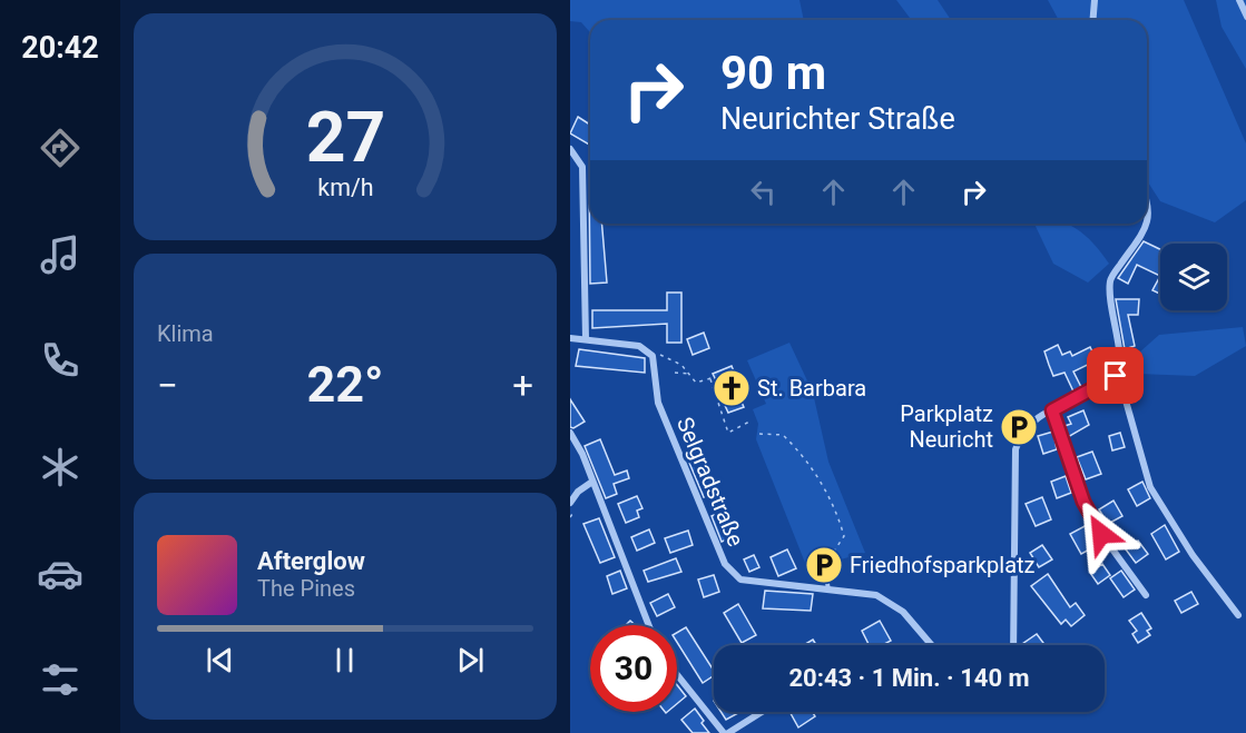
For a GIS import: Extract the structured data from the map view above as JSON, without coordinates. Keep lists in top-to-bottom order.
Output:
{
  "streets": {
    "street": ["Selgradstraße"]
  },
  "places": {
    "church": ["St. Barbara"],
    "parking": ["Parkplatz Neuricht", "Friedhofsparkplatz"]
  },
  "page": {
    "tabs": "20:42",
    "turn": ["90 m", "Neurichter Straße"],
    "tile": "Klima",
    "heat": ["−", "22°", "+"],
    "song": ["Afterglow", "The Pines"],
    "limit": "30",
    "trip": "20:43 · 1 Min. · 140 m",
    "gauge": ["27", "km/h"]
  }
}
